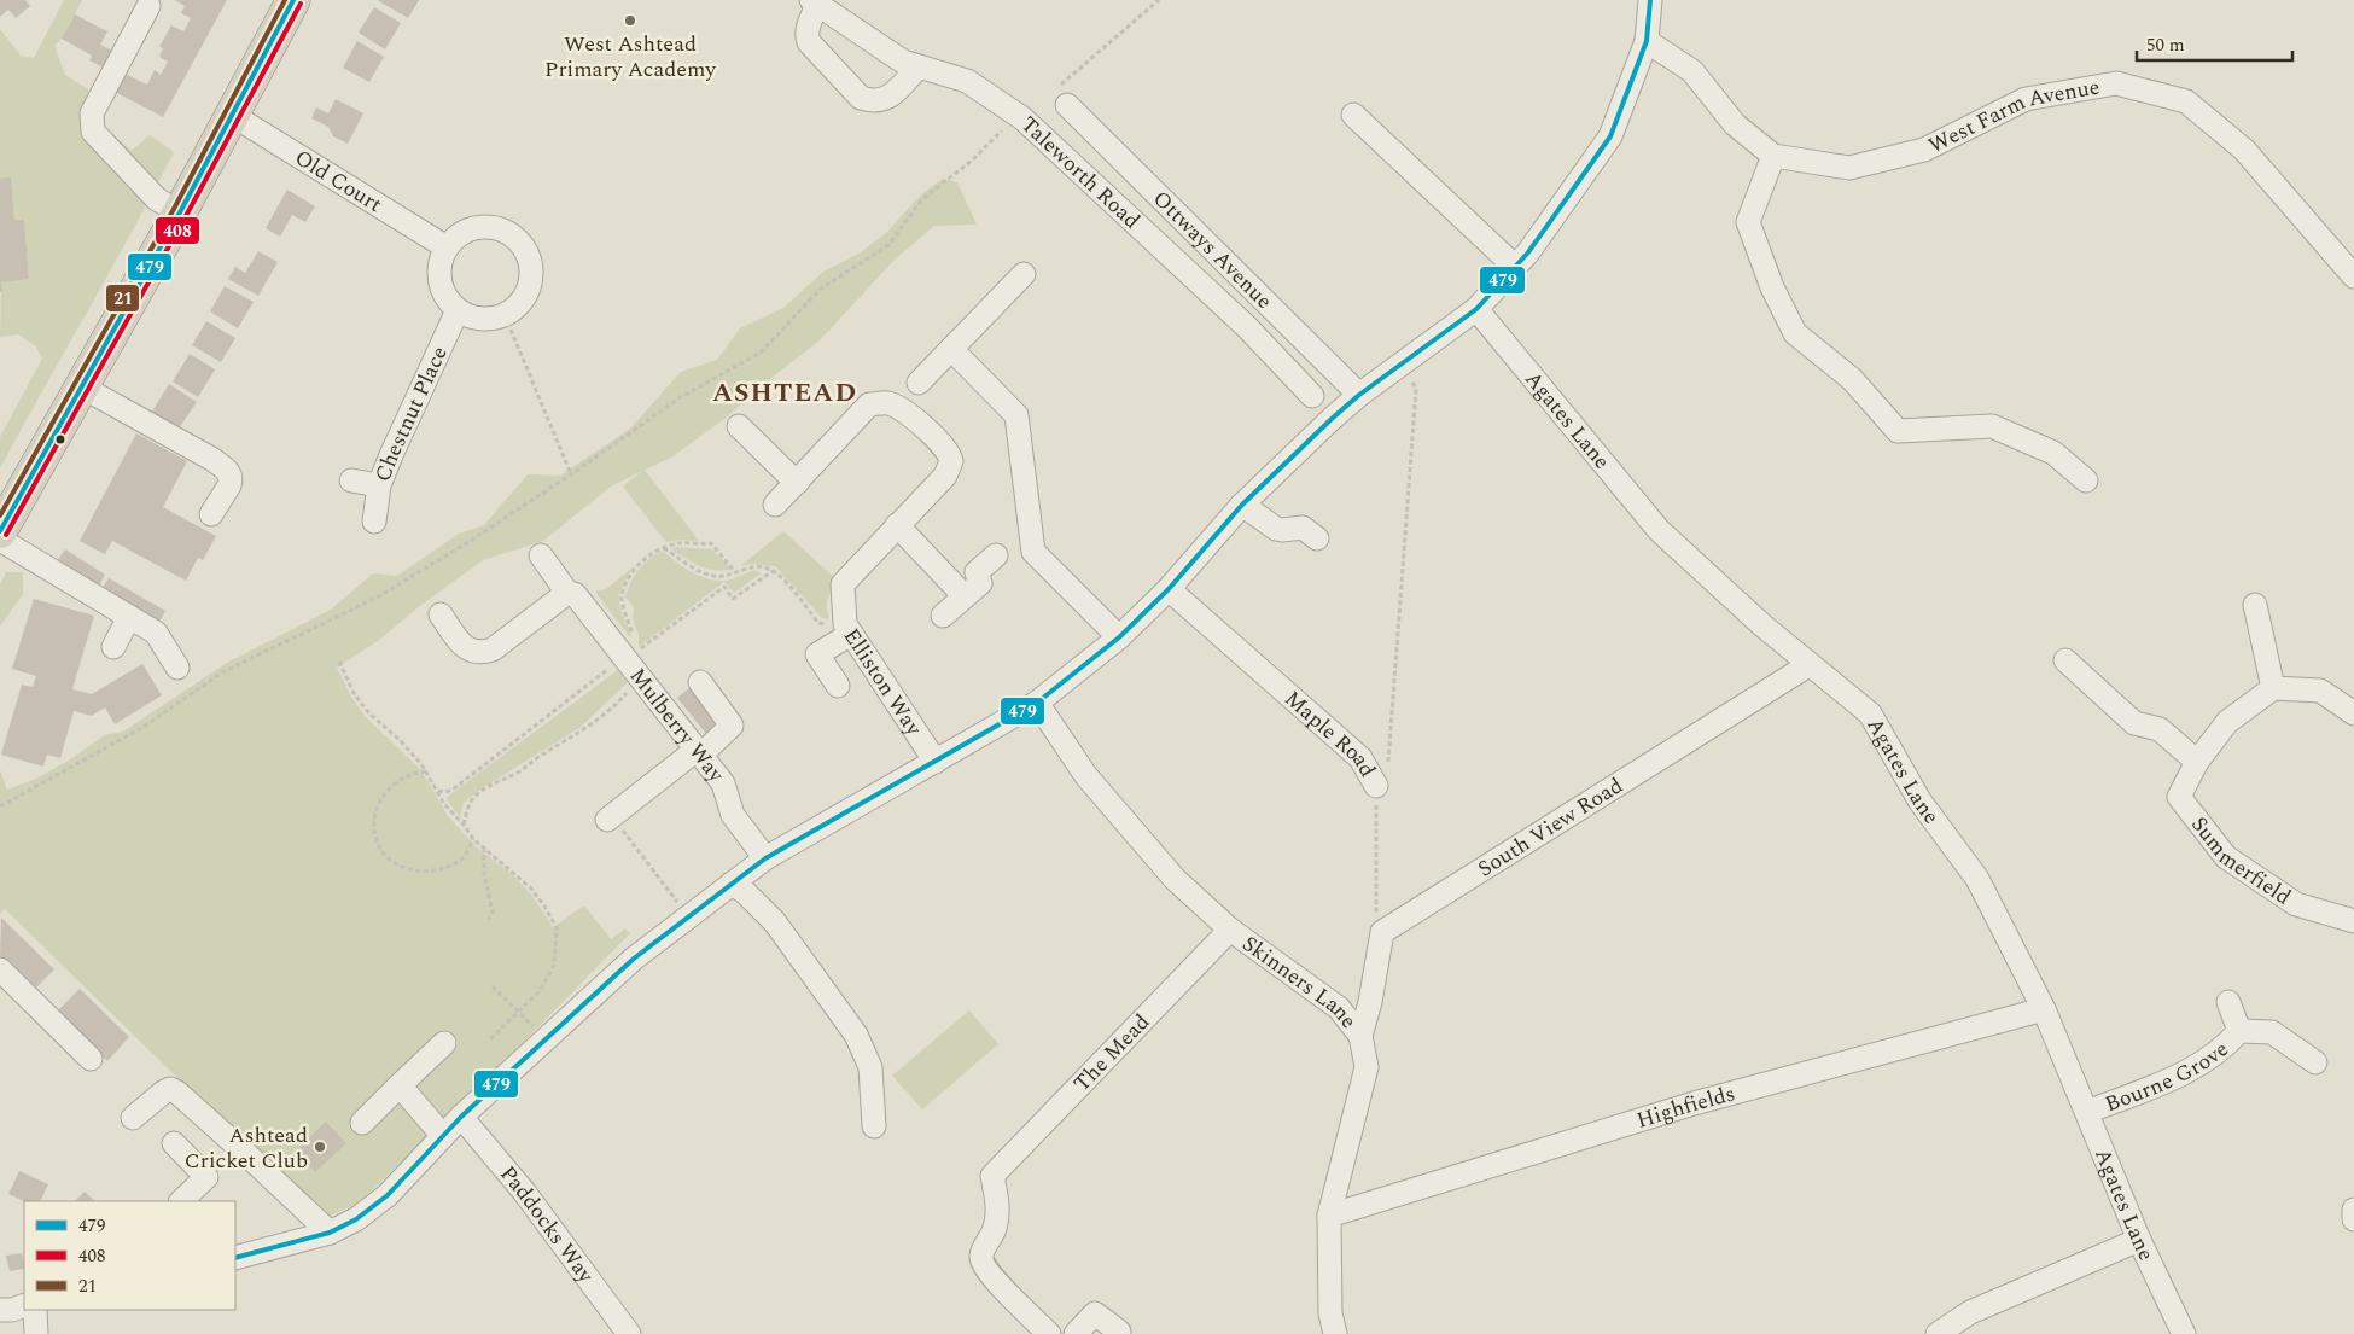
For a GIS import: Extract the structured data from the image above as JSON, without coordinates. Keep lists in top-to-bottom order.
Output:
{
  "streets": {
    "street": [
      "West Farm Avenue",
      "Taleworth Road",
      "Old Court",
      "Ottways Avenue",
      "Chestnut Place",
      "Agates Lane",
      "Elliston Way",
      "Mulberry Way",
      "Maple Road",
      "South View Road",
      "Summerfield",
      "Skinners Lane",
      "The Mead",
      "Bourne Grove",
      "Highfields",
      "Paddocks Way"
    ]
  },
  "crossings": [
    ["Old Court", "Chestnut Place"],
    ["Agates Lane", "South View Road"],
    ["Agates Lane", "Bourne Grove"],
    ["Agates Lane", "Highfields"],
    ["Maple Road", "South View Road"],
    ["Skinners Lane", "The Mead"],
    ["Skinners Lane", "Highfields"]
  ],
  "districts": ["ASHTEAD"],
  "places": ["West Ashtead Primary Academy", "Ashtead Cricket Club"],
  "lines": ["transit line 479", "transit line 21", "transit line 408"],
  "legend": ["479", "408", "21"],
  "scale_bar": "50 m"
}
